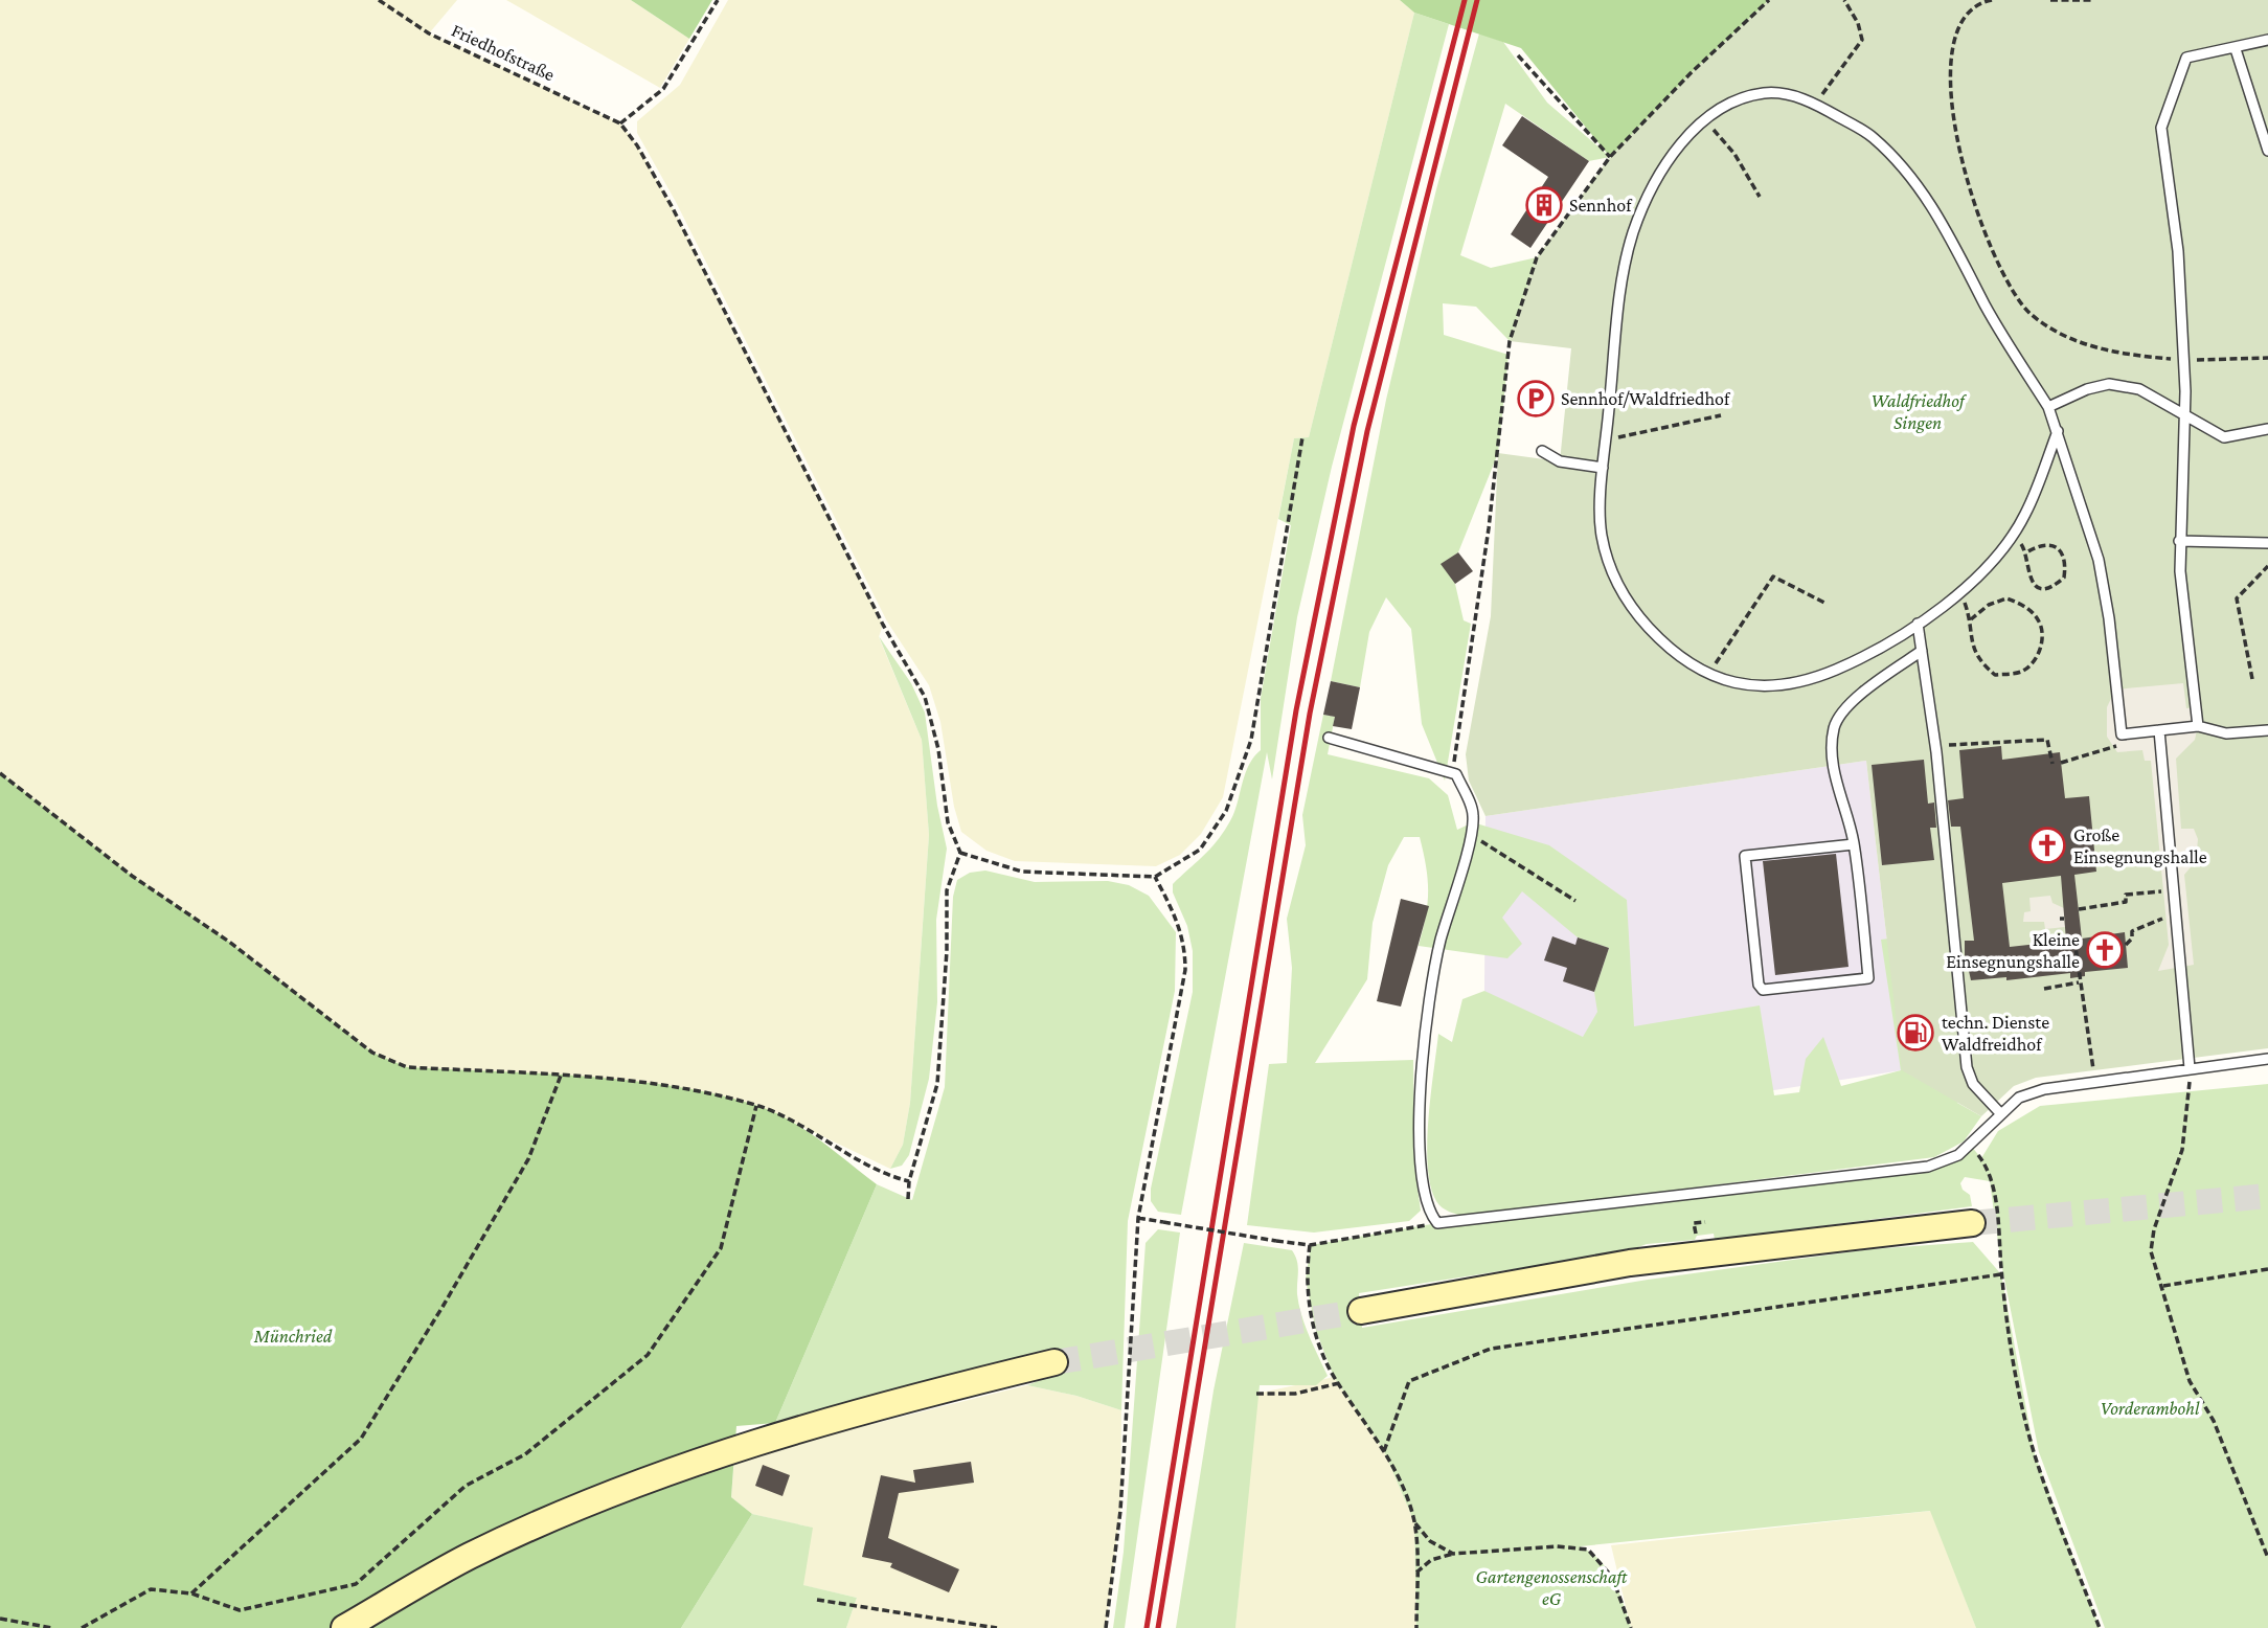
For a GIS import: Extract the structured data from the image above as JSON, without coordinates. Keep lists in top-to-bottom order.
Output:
{
  "streets": {
    "path": ["Friedhofstraße"]
  },
  "parks": [
    "Waldfriedhof Singen",
    "Münchried",
    "Vorderambohl",
    "Gartengenossenschaft eG"
  ],
  "places": {
    "building": ["Sennhof"],
    "parking": ["Sennhof/Waldfriedhof"],
    "church": ["Große Einsegnungshalle", "Kleine Einsegnungshalle"],
    "fuel station": ["techn. Dienste Waldfreidhof"]
  }
}
